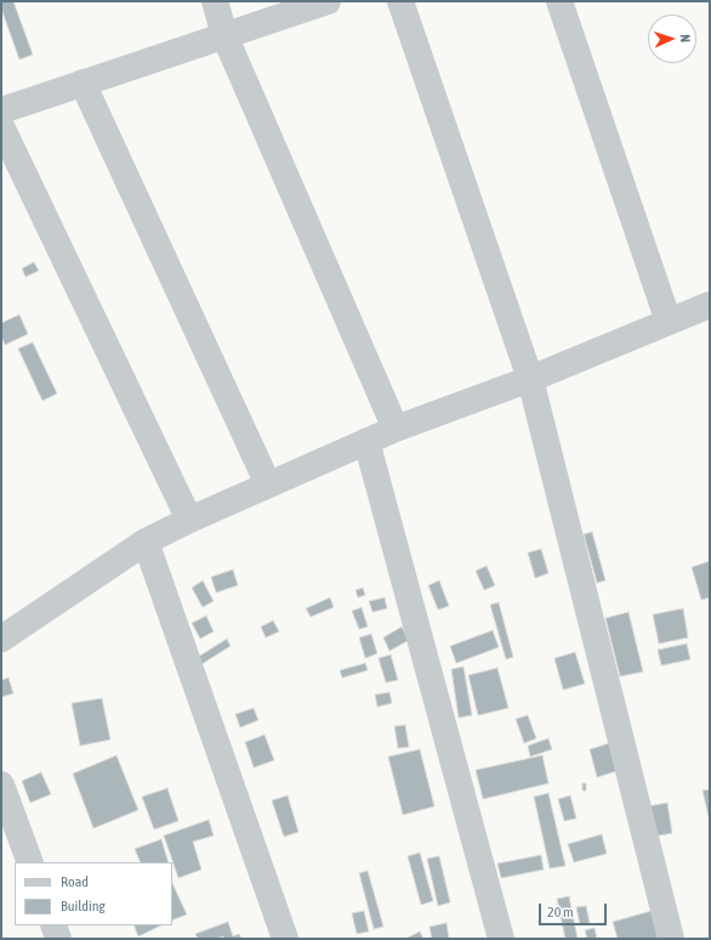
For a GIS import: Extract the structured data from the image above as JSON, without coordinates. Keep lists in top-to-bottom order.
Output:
{
  "legend": ["Road", "Building"],
  "scale_bar": "20 m",
  "north": "right"
}
